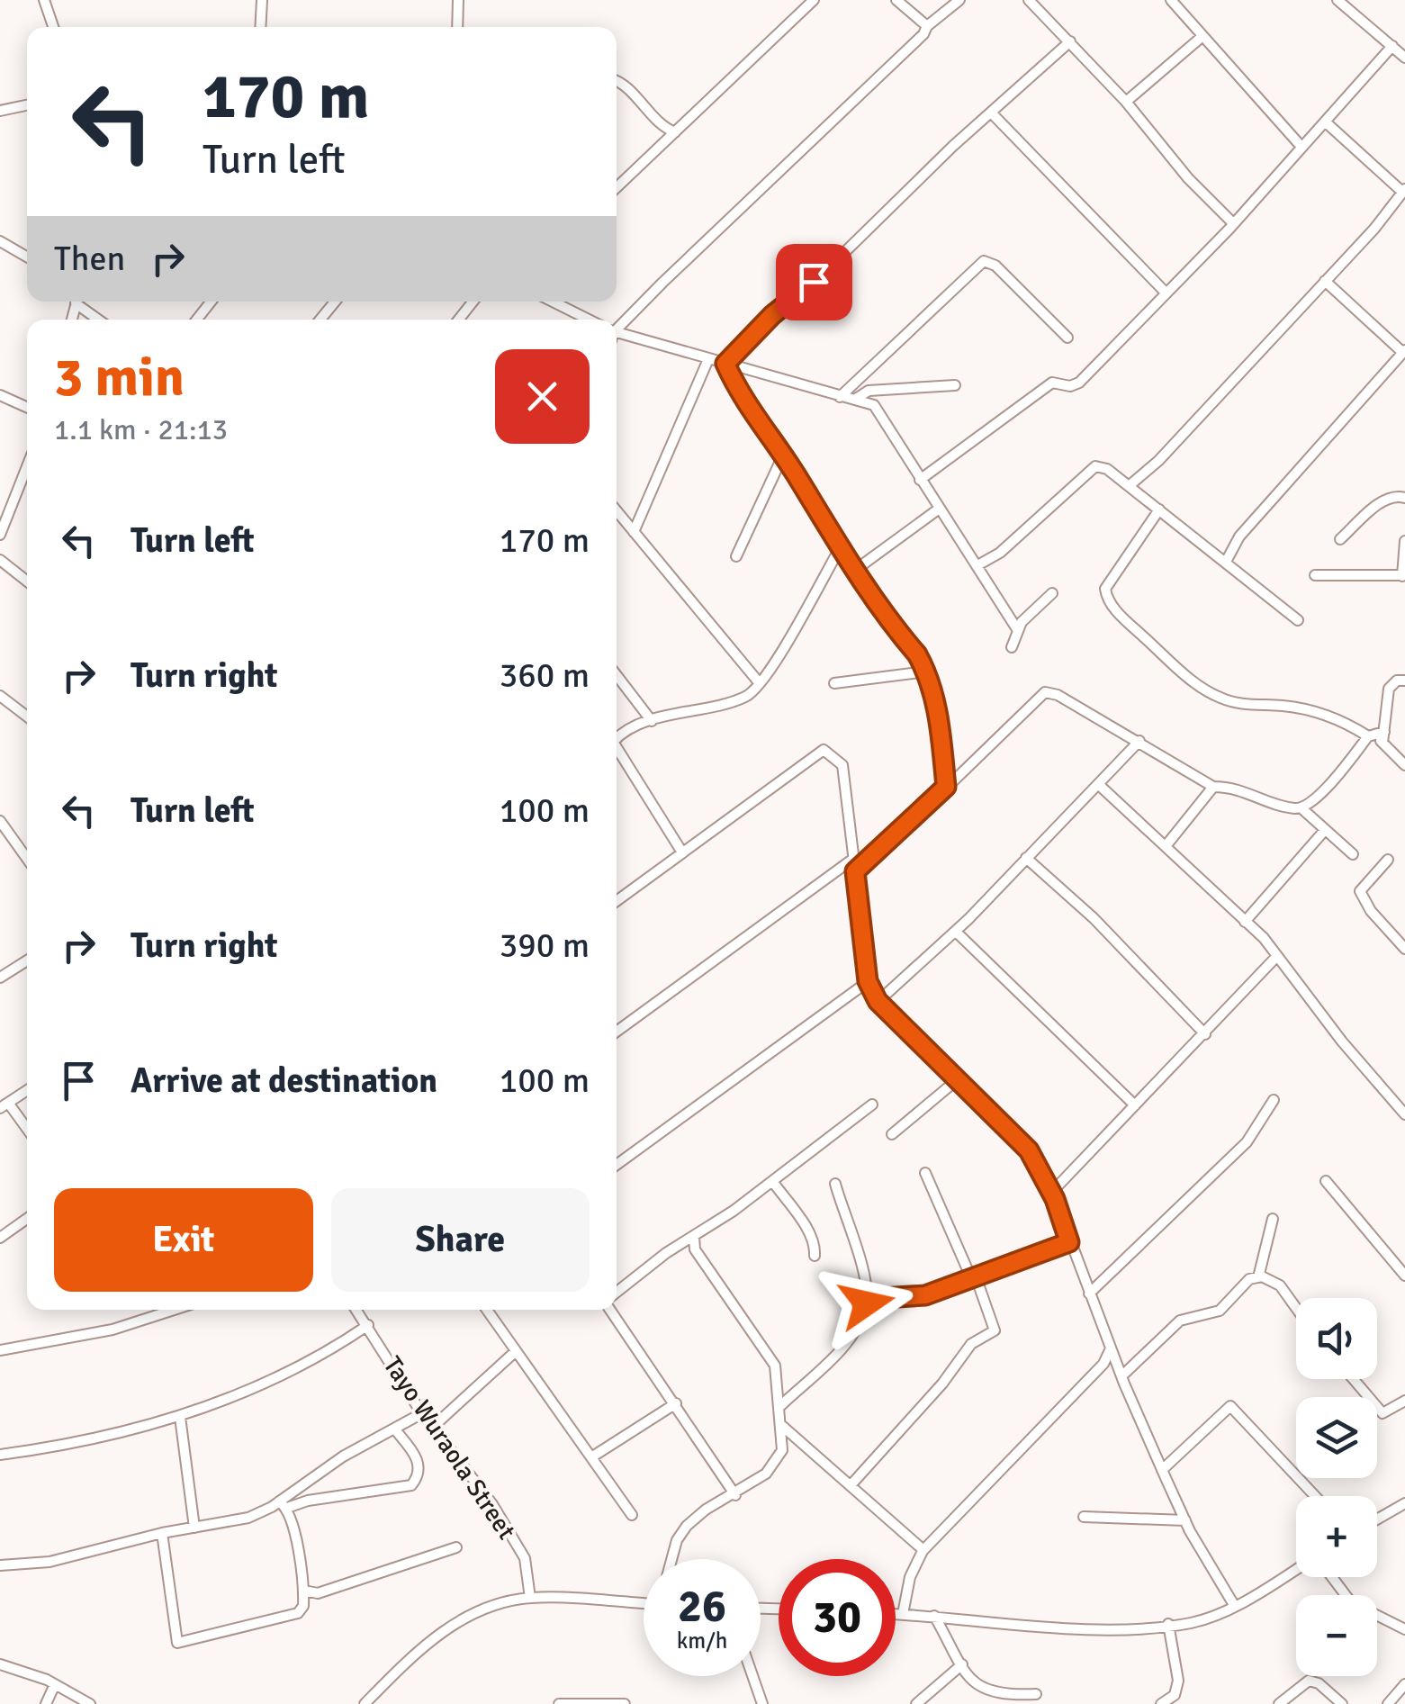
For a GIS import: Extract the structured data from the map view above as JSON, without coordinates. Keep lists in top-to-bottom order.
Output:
{
  "streets": {
    "street": ["Tayo Wuraola Street"]
  },
  "page": {
    "turn": ["170 m", "Turn left"],
    "then": "Then",
    "heading": ["3 min", "1.1 km · 21:13"],
    "list": [
      {
        "name": "Turn left",
        "value": "170 m"
      },
      {
        "name": "Turn right",
        "value": "360 m"
      },
      {
        "name": "Turn left",
        "value": "100 m"
      },
      {
        "name": "Turn right",
        "value": "390 m"
      },
      {
        "name": "Arrive at destination",
        "value": "100 m"
      }
    ],
    "buttons": ["Exit", "Share"],
    "map_buttons": ["+", "−"],
    "speed": "26 km/h",
    "limit": "30"
  }
}
